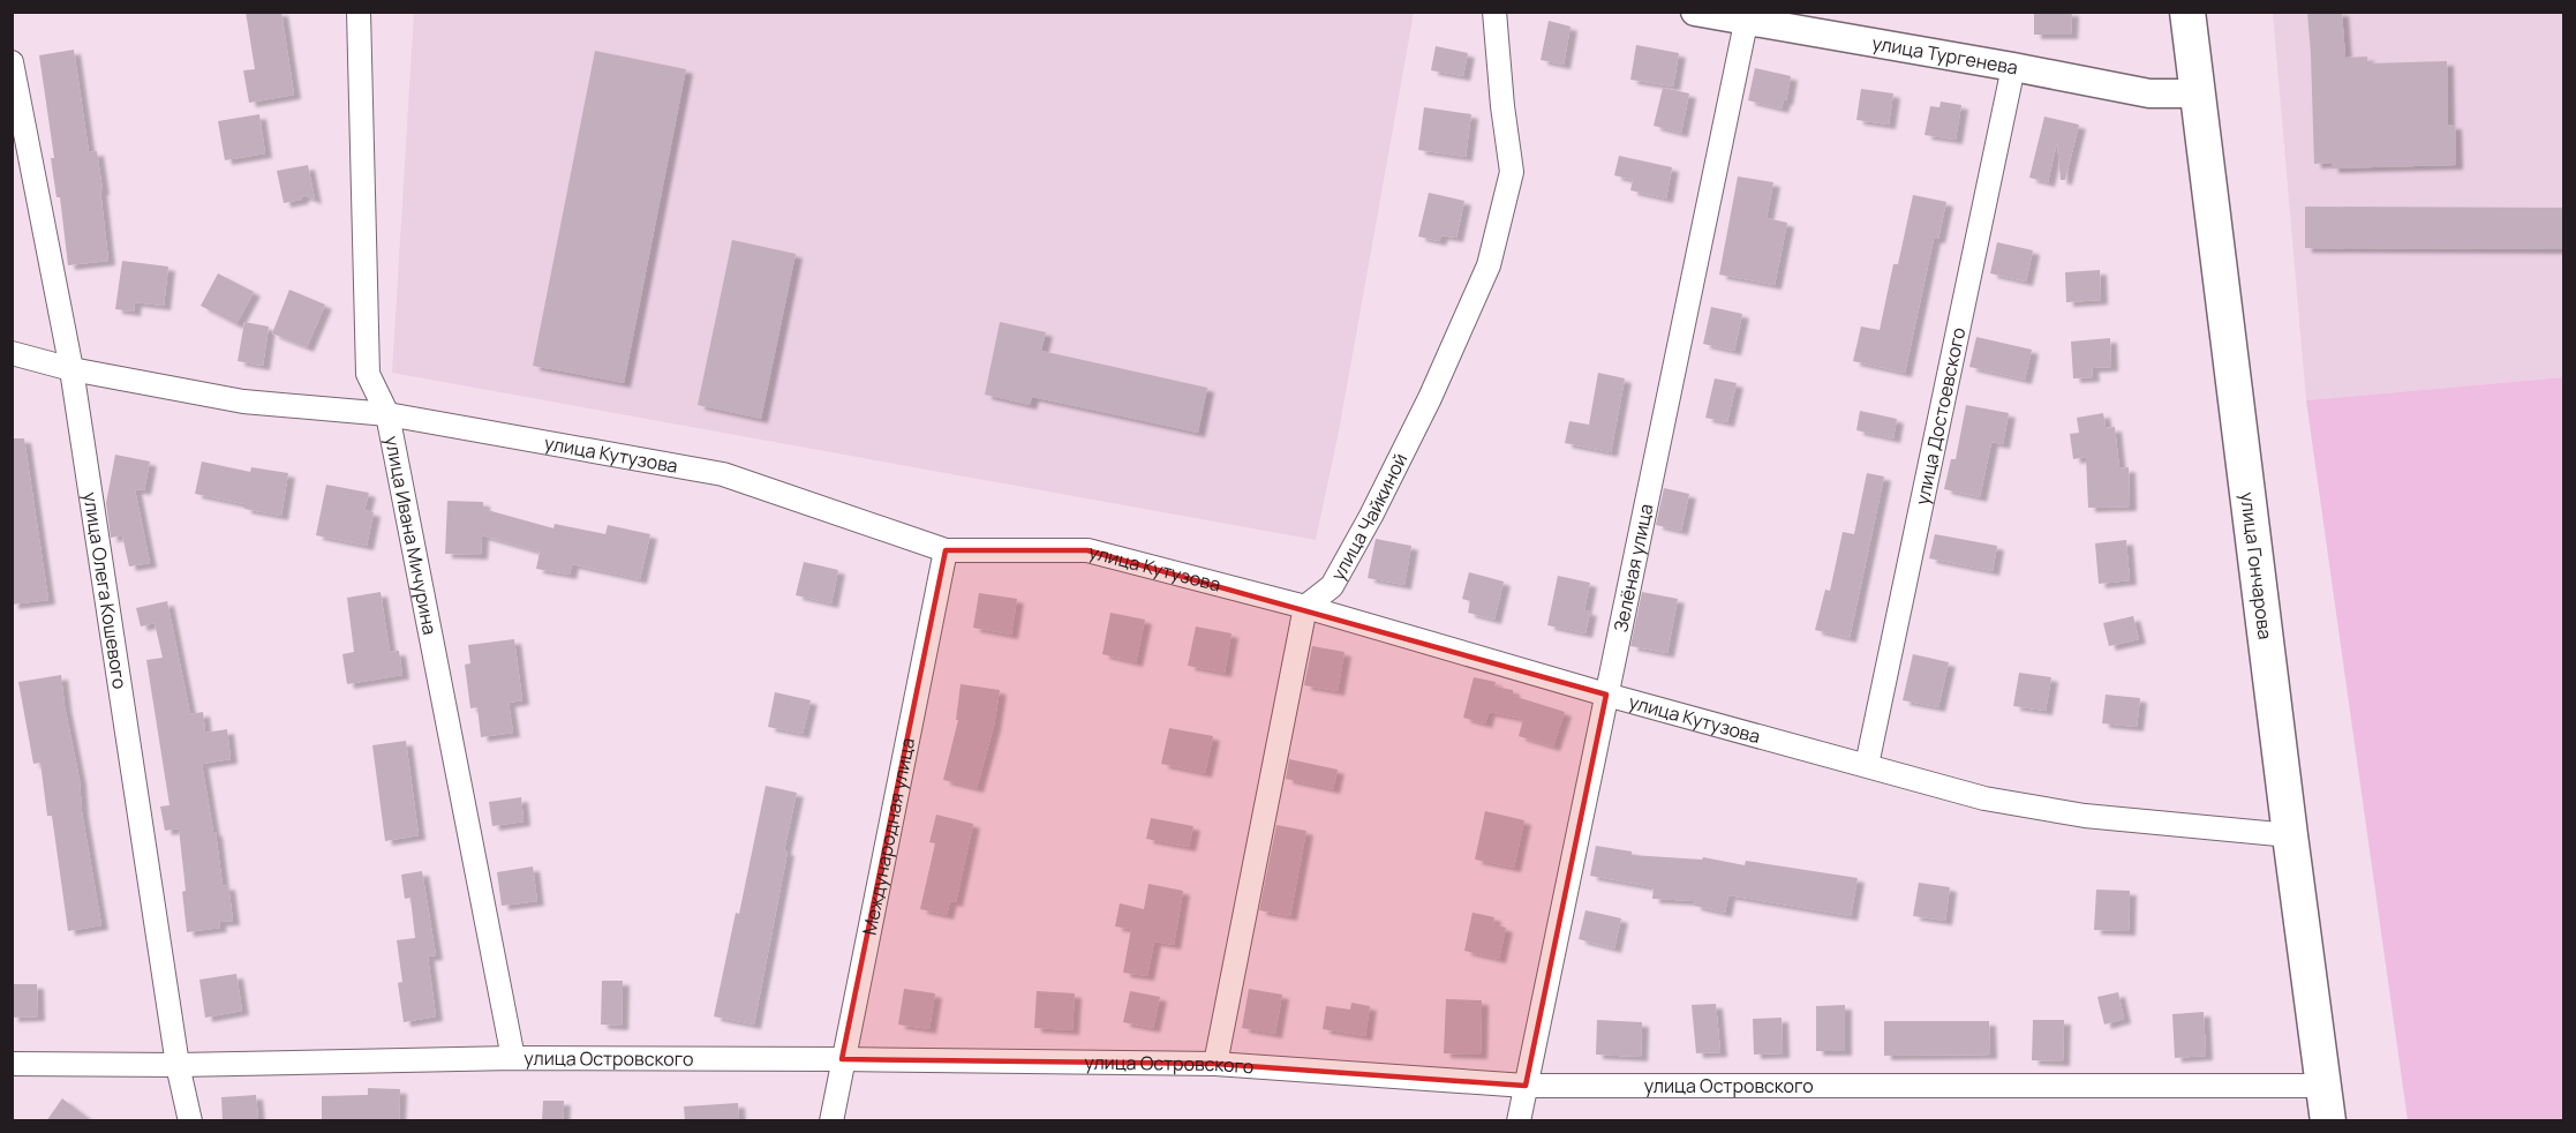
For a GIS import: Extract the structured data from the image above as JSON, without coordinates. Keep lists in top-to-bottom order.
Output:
{
  "streets": {
    "main road": ["улица Гончарова"],
    "street": [
      "улица Тургенева",
      "улица Достоевского",
      "улица Кутузова",
      "улица Чайкиной",
      "улица Ивана Мичурина",
      "Зелёная улица",
      "улица Олега Кошевого",
      "Международная улица",
      "улица Островского"
    ]
  },
  "crossings": [
    ["улица Тургенева", "улица Достоевского"],
    ["улица Тургенева", "Зелёная улица"],
    ["улица Тургенева", "улица Гончарова"],
    ["улица Достоевского", "улица Кутузова"],
    ["улица Кутузова", "улица Чайкиной"],
    ["улица Кутузова", "улица Ивана Мичурина"],
    ["улица Кутузова", "Зелёная улица"],
    ["улица Кутузова", "улица Гончарова"],
    ["улица Кутузова", "улица Олега Кошевого"],
    ["улица Кутузова", "Международная улица"],
    ["улица Ивана Мичурина", "улица Островского"],
    ["Зелёная улица", "улица Островского"],
    ["улица Гончарова", "улица Островского"],
    ["улица Олега Кошевого", "улица Островского"],
    ["Международная улица", "улица Островского"]
  ]
}
